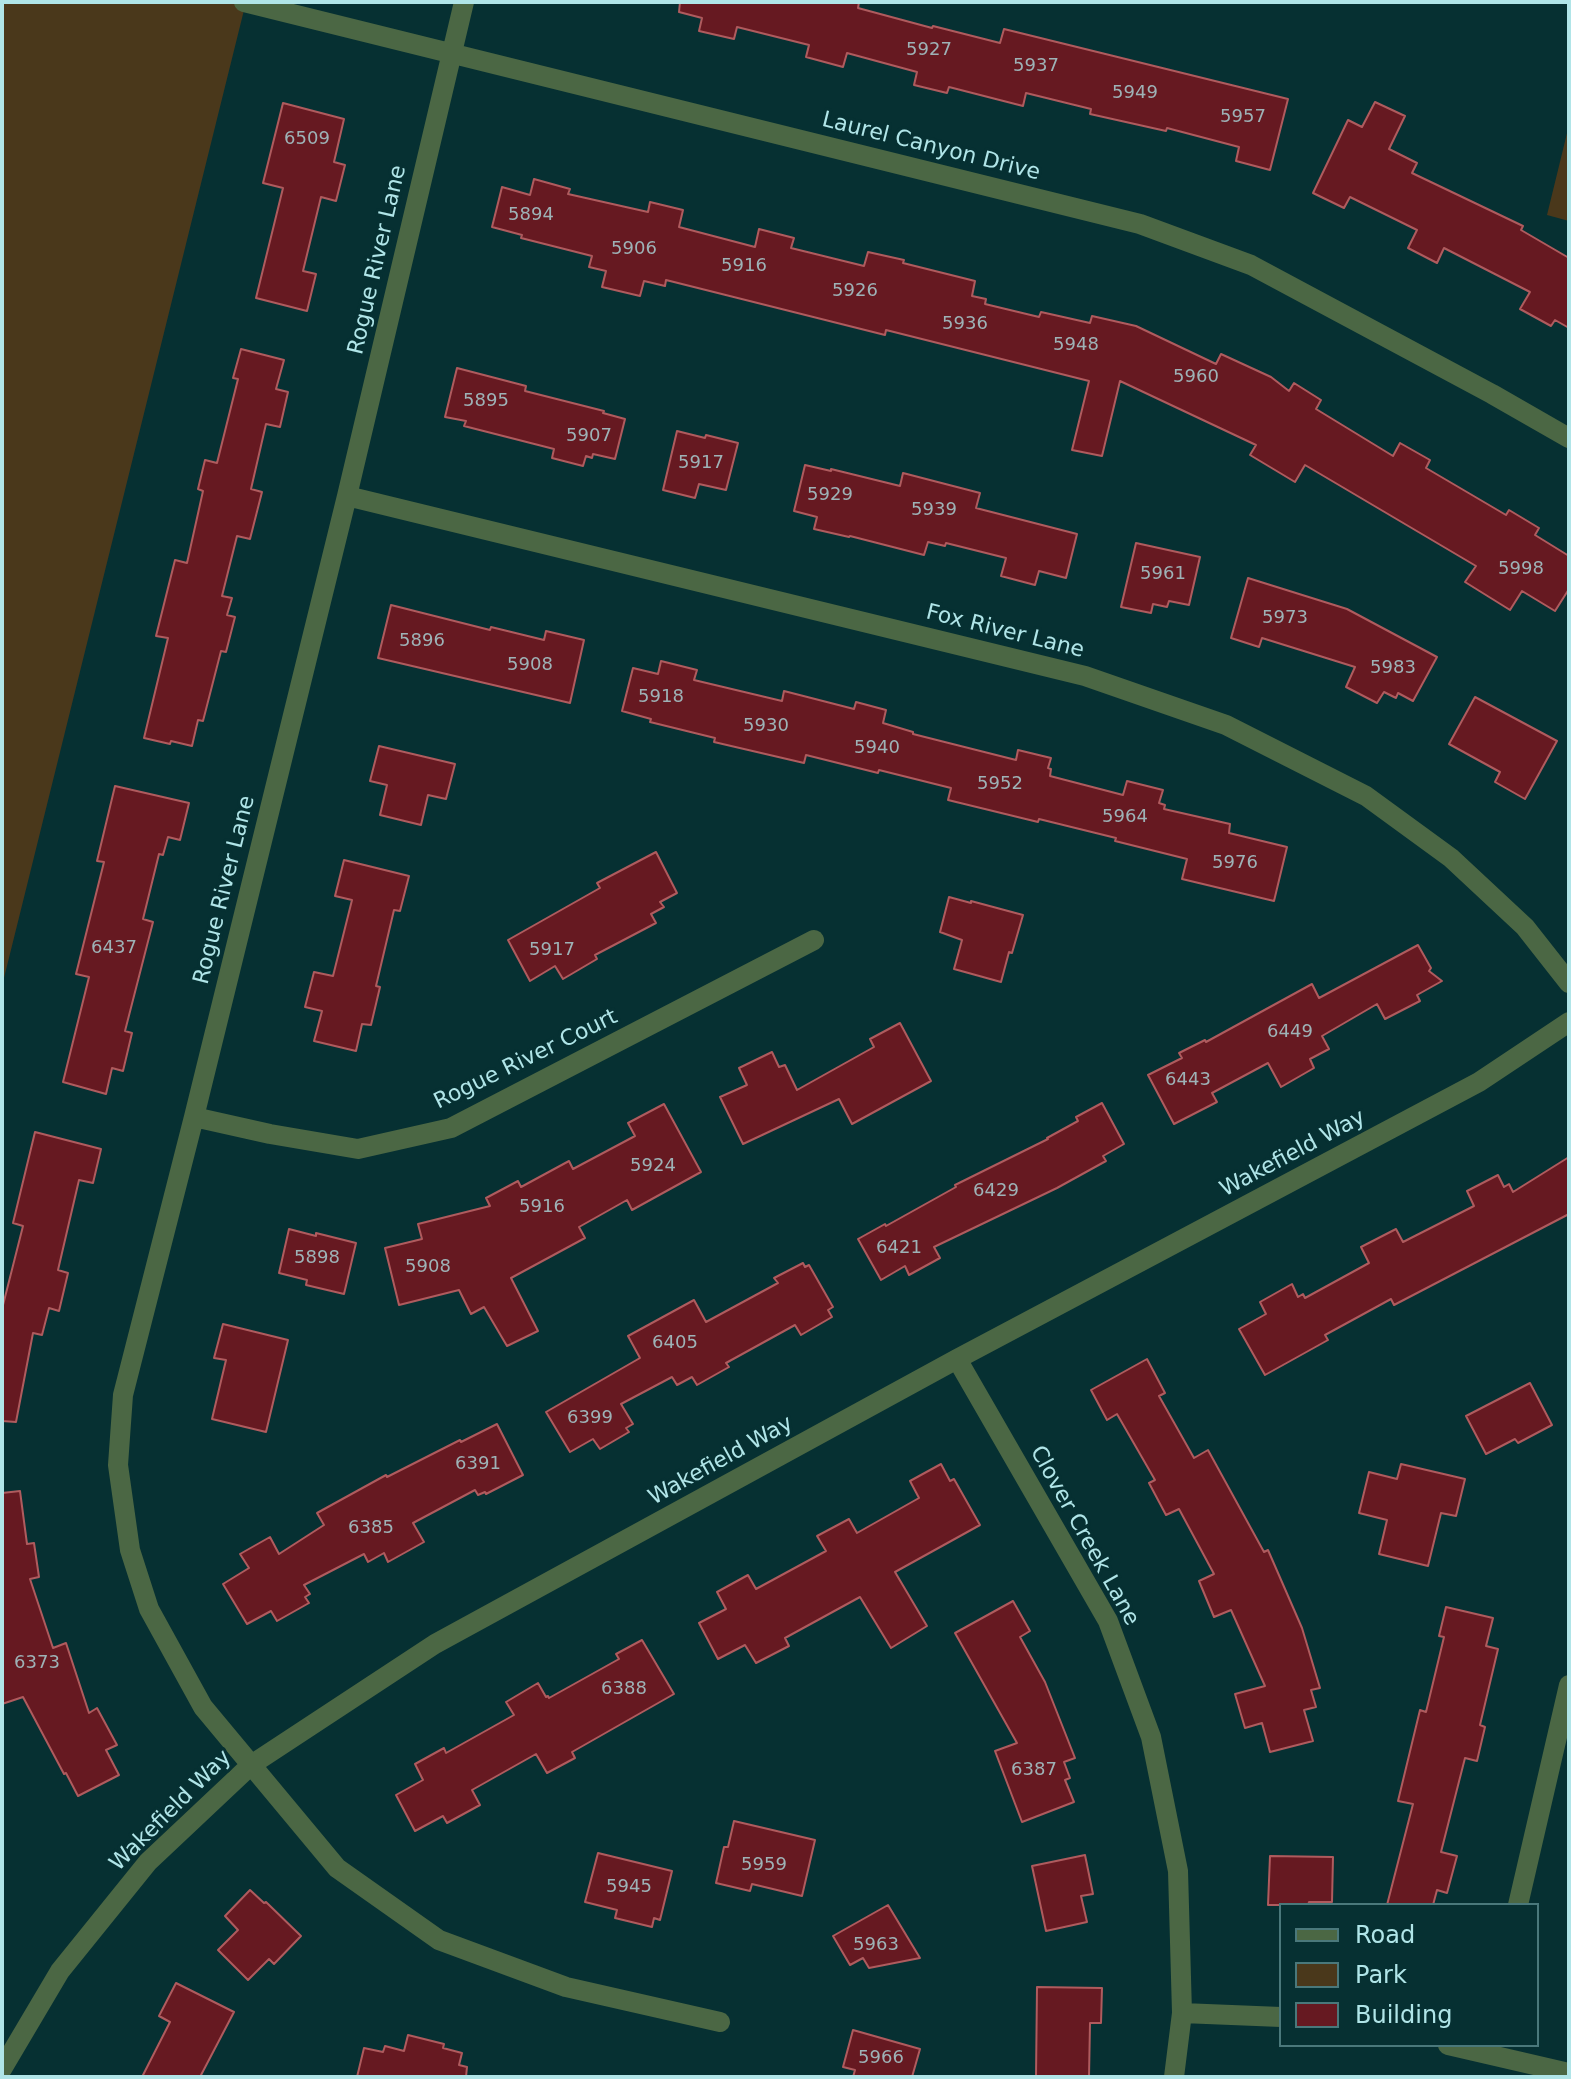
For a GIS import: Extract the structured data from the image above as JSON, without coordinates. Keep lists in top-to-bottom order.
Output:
{
  "streets": {
    "street": [
      "Laurel Canyon Drive",
      "Rogue River Lane",
      "Fox River Lane",
      "Rogue River Court",
      "Wakefield Way",
      "Clover Creek Lane"
    ]
  },
  "crossings": [
    ["Laurel Canyon Drive", "Rogue River Lane"],
    ["Rogue River Lane", "Fox River Lane"],
    ["Rogue River Lane", "Rogue River Court"],
    ["Rogue River Lane", "Wakefield Way"],
    ["Wakefield Way", "Clover Creek Lane"]
  ],
  "house_numbers": [
    "5927",
    "5937",
    "5949",
    "5957",
    "6509",
    "5894",
    "5906",
    "5916",
    "5926",
    "5936",
    "5948",
    "5960",
    "5895",
    "5907",
    "5917",
    "5929",
    "5939",
    "5998",
    "5961",
    "5973",
    "5896",
    "5908",
    "5983",
    "5918",
    "5930",
    "5940",
    "5952",
    "5964",
    "5976",
    "6437",
    "5917",
    "6449",
    "6443",
    "5924",
    "6429",
    "5916",
    "6421",
    "5898",
    "5908",
    "6405",
    "6399",
    "6391",
    "6385",
    "6373",
    "6388",
    "6387",
    "5959",
    "5945",
    "5963",
    "5966"
  ],
  "legend": ["Road", "Park", "Building"]
}
